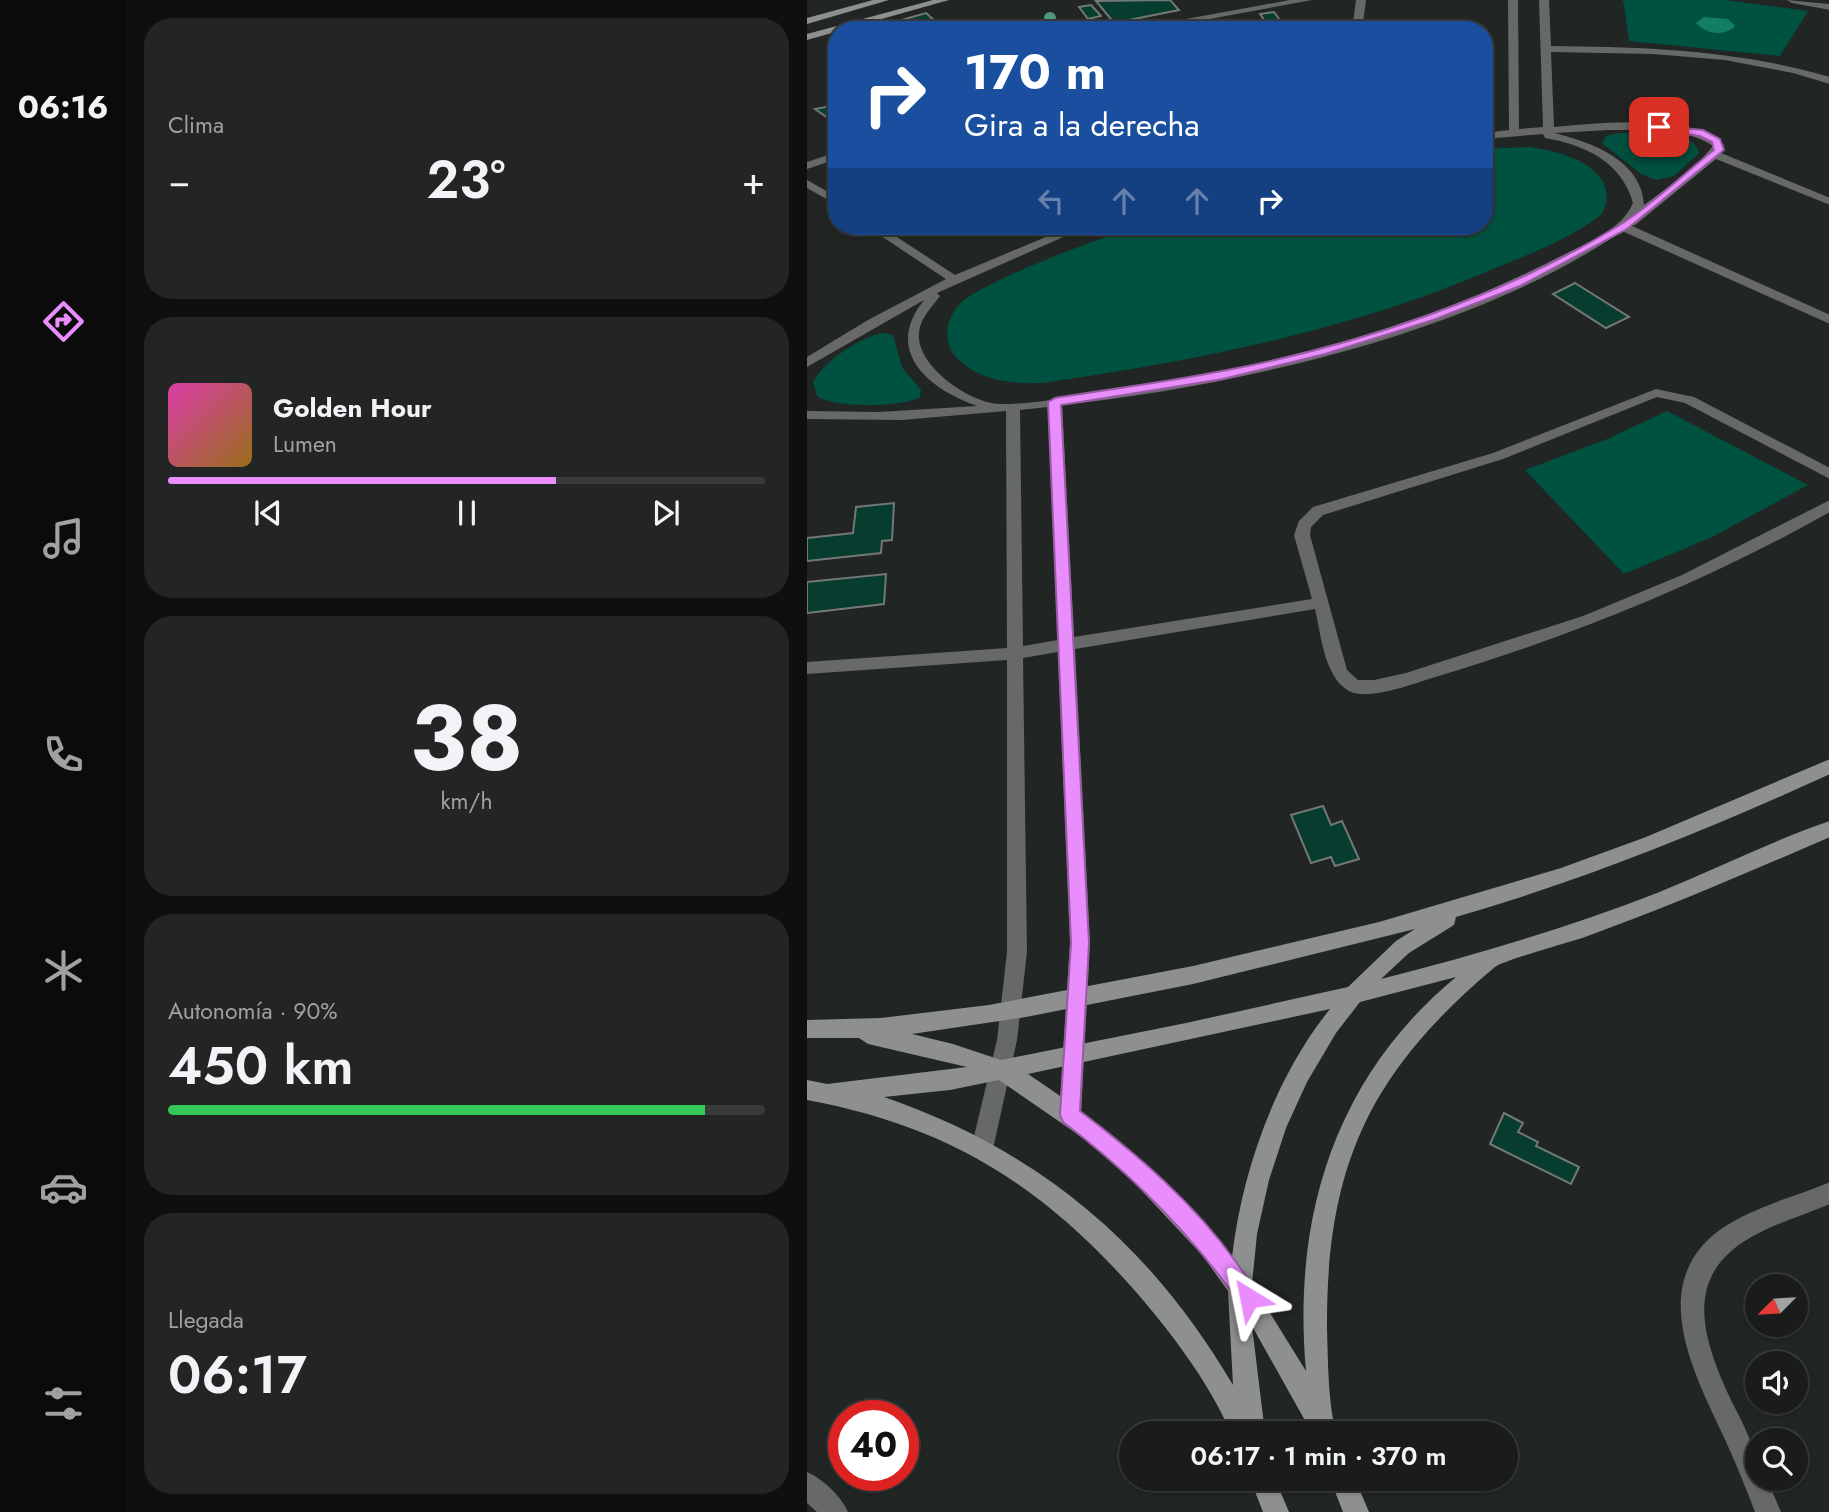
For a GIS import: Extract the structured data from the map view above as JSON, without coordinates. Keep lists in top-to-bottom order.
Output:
{
  "north": "bottom left",
  "page": {
    "tabs": "06:16",
    "tile": [
      "Clima",
      ["38", "km/h"],
      ["Autonomía · 90%", "450 km"],
      ["Llegada", "06:17"]
    ],
    "turn": ["170 m", "Gira a la derecha"],
    "heat": ["−", "23°", "+"],
    "song": ["Golden Hour", "Lumen"],
    "limit": "40",
    "trip": "06:17 · 1 min · 370 m"
  }
}
